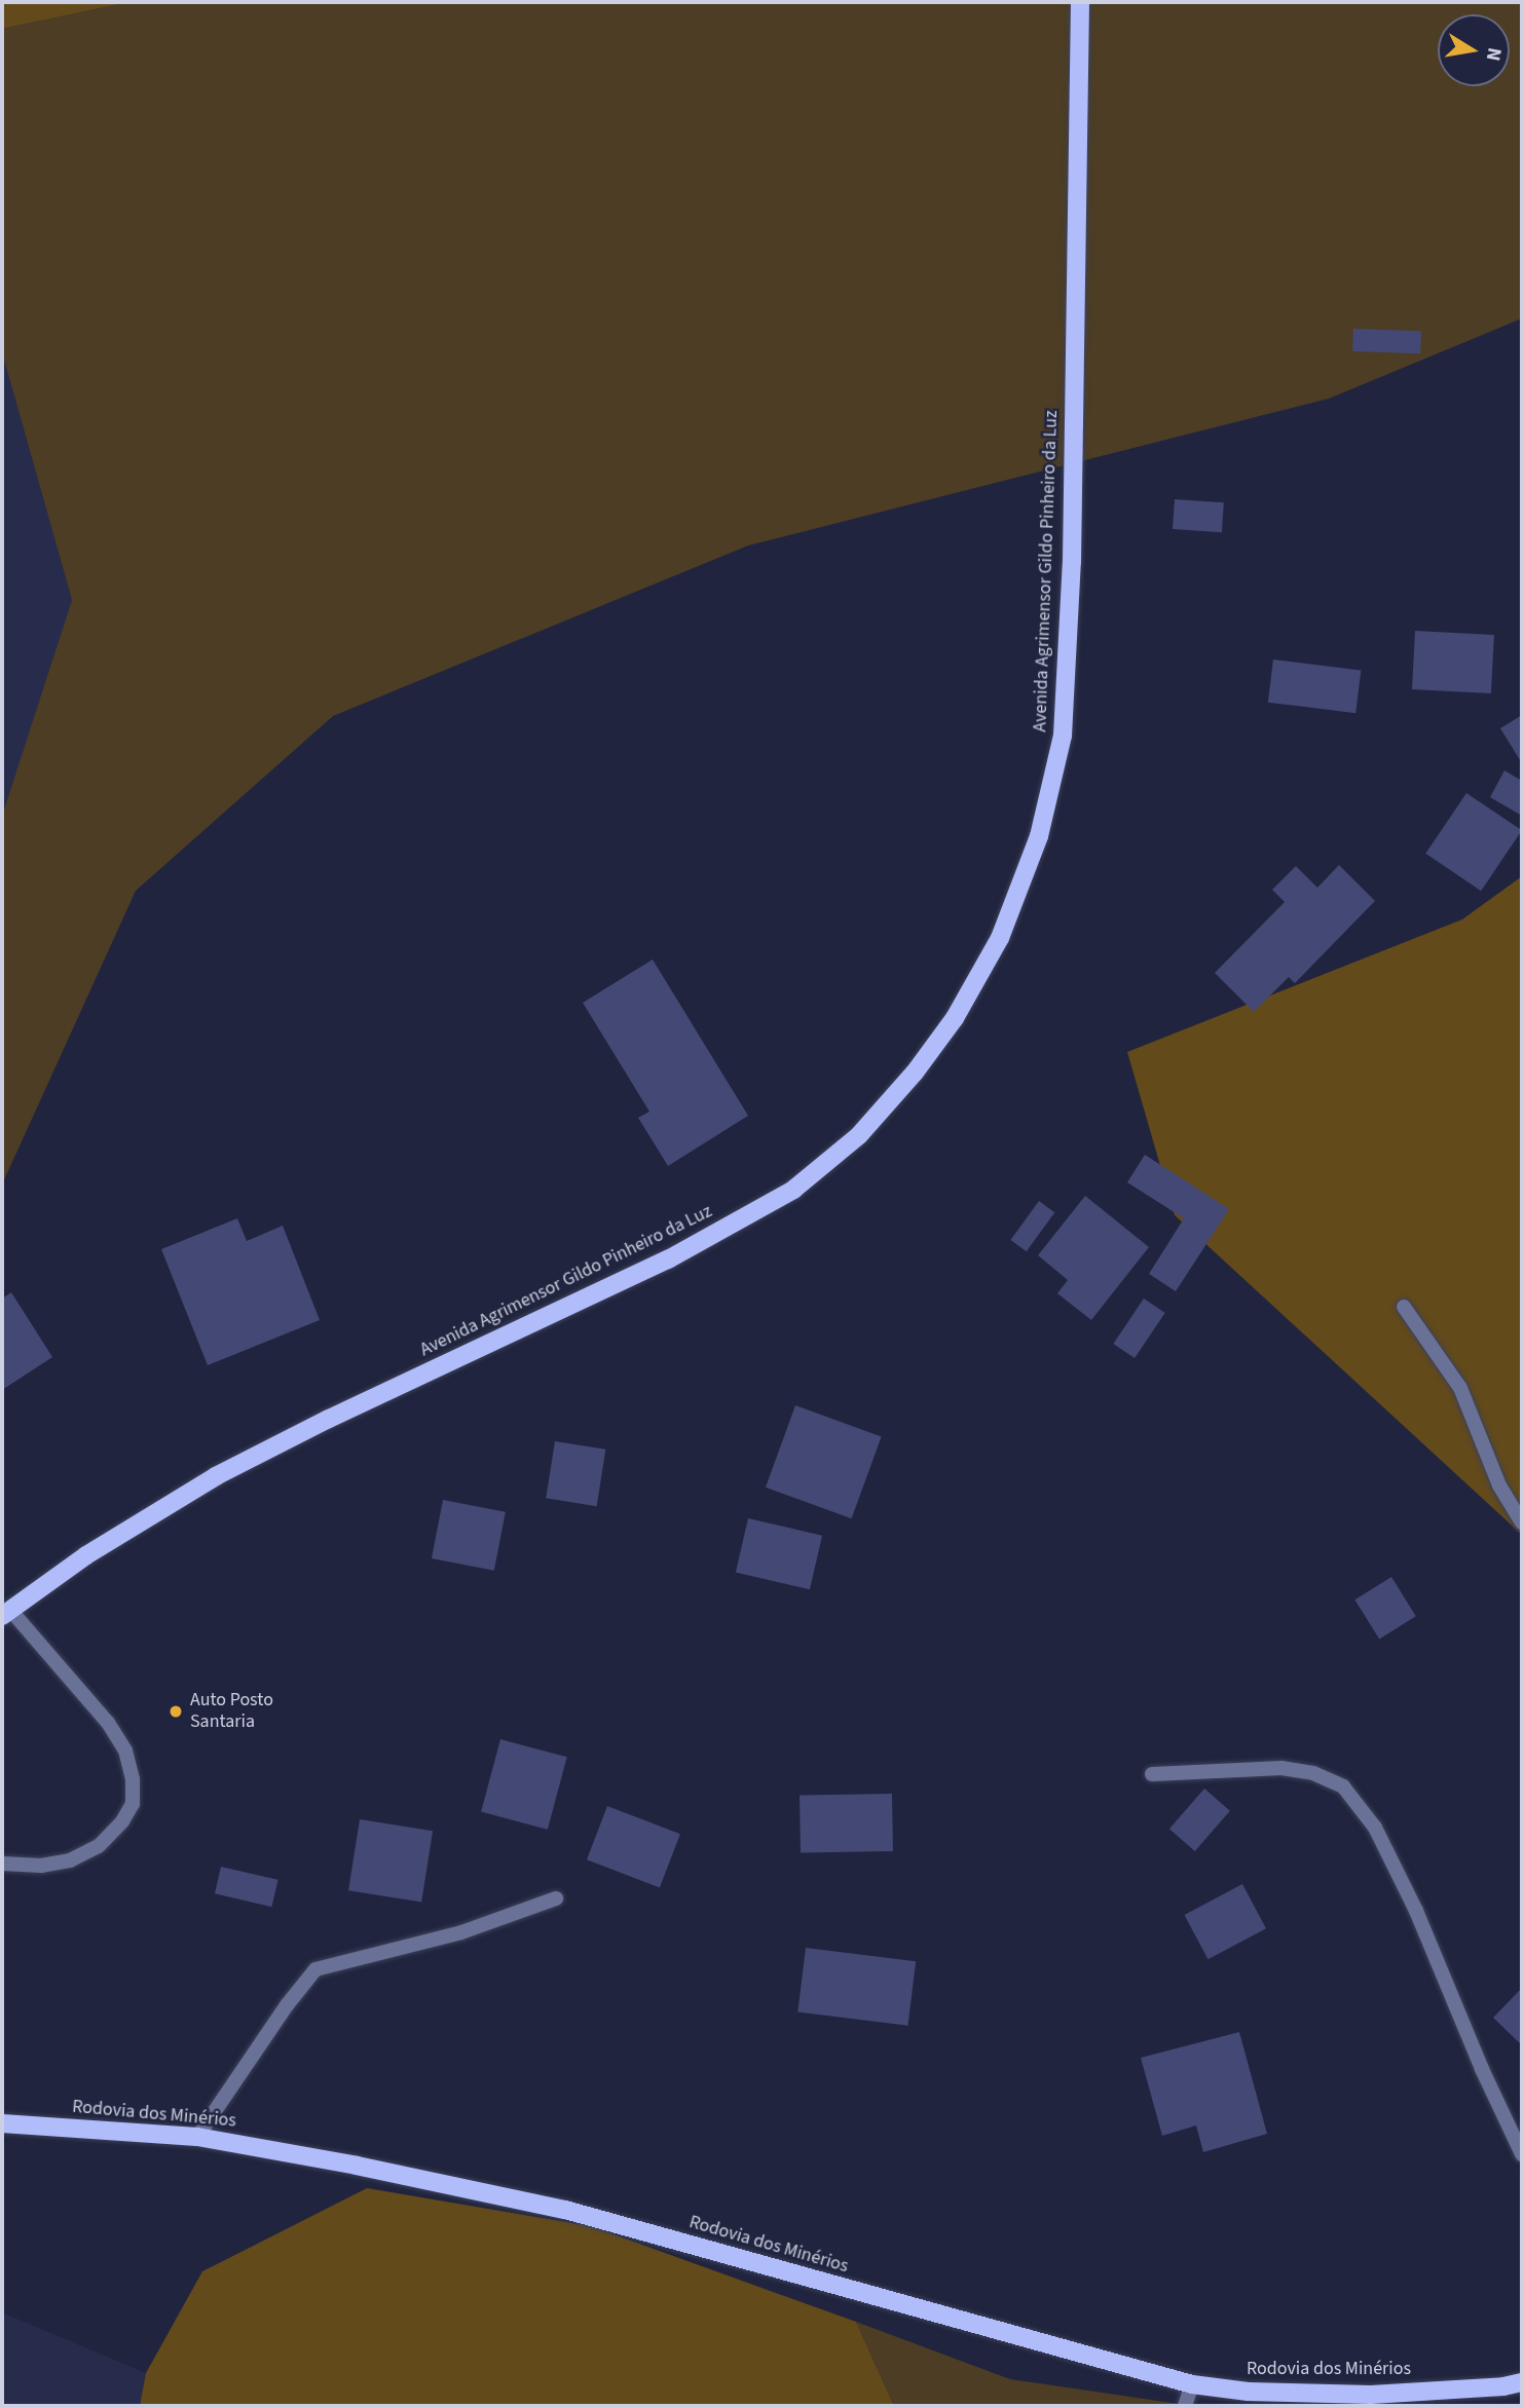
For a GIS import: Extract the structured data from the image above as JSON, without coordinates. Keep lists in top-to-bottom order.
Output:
{
  "streets": {
    "main road": ["Avenida Agrimensor Gildo Pinheiro da Luz", "Rodovia dos Minérios"]
  },
  "places": ["Auto Posto Santaria"],
  "north": "right"
}
